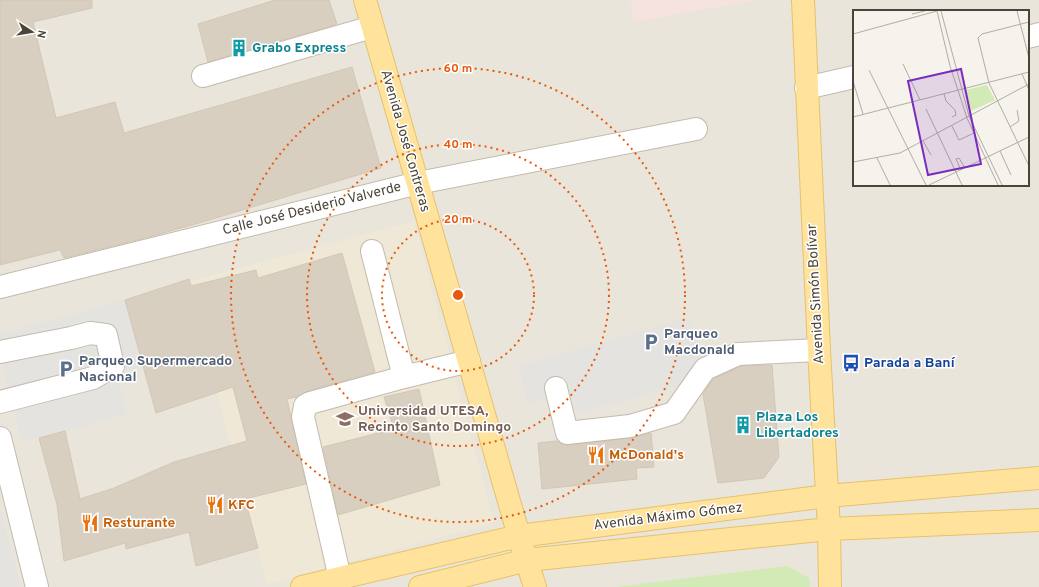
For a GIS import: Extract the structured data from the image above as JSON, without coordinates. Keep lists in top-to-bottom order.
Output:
{
  "streets": {
    "main road": ["Avenida José Contreras", "Avenida Simón Bolívar", "Avenida Máximo Gómez"],
    "street": ["Calle José Desiderio Valverde"]
  },
  "crossings": [
    ["Avenida José Contreras", "Calle José Desiderio Valverde"],
    ["Avenida José Contreras", "Avenida Máximo Gómez"],
    ["Avenida Simón Bolívar", "Avenida Máximo Gómez"]
  ],
  "places": {
    "building": ["Grabo Express", "Plaza Los Libertadores"],
    "parking": ["Parqueo Macdonald", "Parqueo Supermercado Nacional"],
    "bus stop": ["Parada a Baní"],
    "school or university": ["Universidad UTESA, Recinto Santo Domingo"],
    "restaurant": ["McDonald's", "KFC", "Resturante"]
  },
  "north": "right",
  "rings": ["60 m", "40 m", "20 m"]
}
